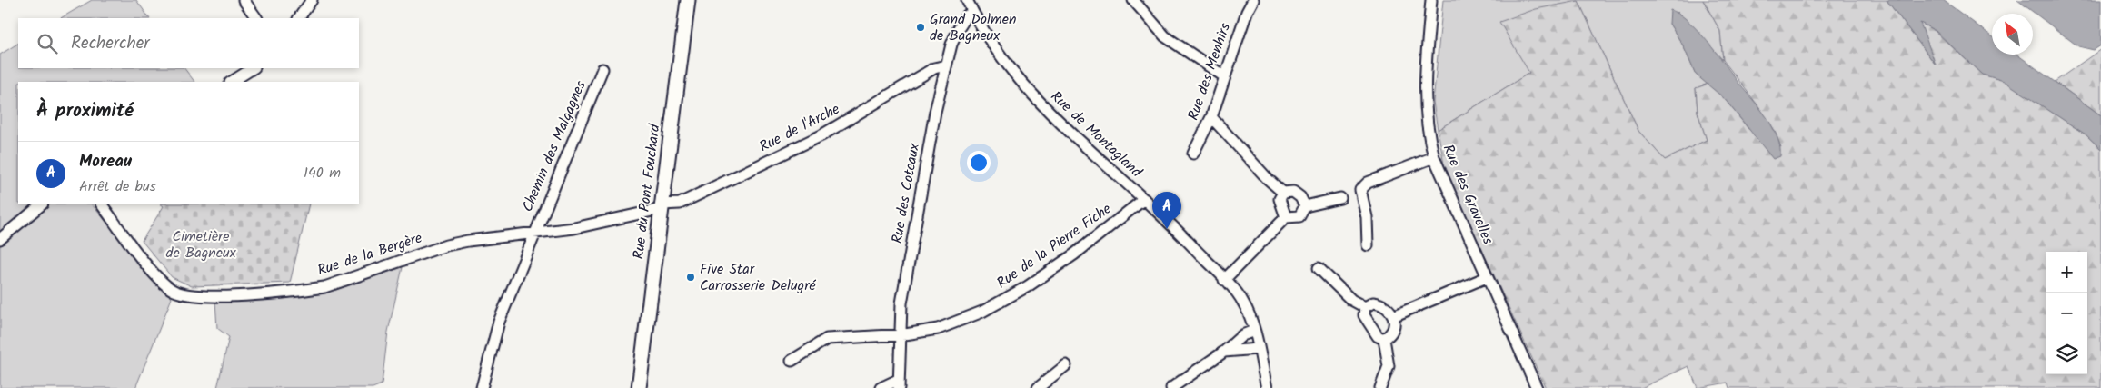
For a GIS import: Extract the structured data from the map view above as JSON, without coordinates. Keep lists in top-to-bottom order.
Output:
{
  "streets": {
    "main road": ["Rue du Pont Fouchard"],
    "street": [
      "Rue des Menhirs",
      "Rue de l'Arche",
      "Rue de Montagland",
      "Chemin des Malgagnes",
      "Rue des Coteaux",
      "Rue des Gravelles",
      "Rue de la Pierre Fiche",
      "Rue de la Bergère"
    ]
  },
  "crossings": [
    ["Rue de l'Arche", "Rue du Pont Fouchard"],
    ["Rue de l'Arche", "Rue des Coteaux"],
    ["Rue de l'Arche", "Rue de la Bergère"],
    ["Rue de Montagland", "Rue des Coteaux"],
    ["Rue de Montagland", "Rue de la Pierre Fiche"],
    ["Chemin des Malgagnes", "Rue de la Bergère"],
    ["Rue du Pont Fouchard", "Rue de la Bergère"],
    ["Rue des Coteaux", "Rue de la Pierre Fiche"]
  ],
  "parks": ["Cimetière de Bagneux"],
  "places": ["Grand Dolmen de Bagneux", "Five Star Carrosserie Delugré"],
  "north": "top left",
  "page": {
    "search": "Rechercher",
    "heading": "À proximité",
    "list": [
      {
        "mark": "A",
        "name": "Moreau",
        "note": "Arrêt de bus",
        "value": "140 m"
      }
    ],
    "pins": "A",
    "map_buttons": ["+", "−"]
  }
}
